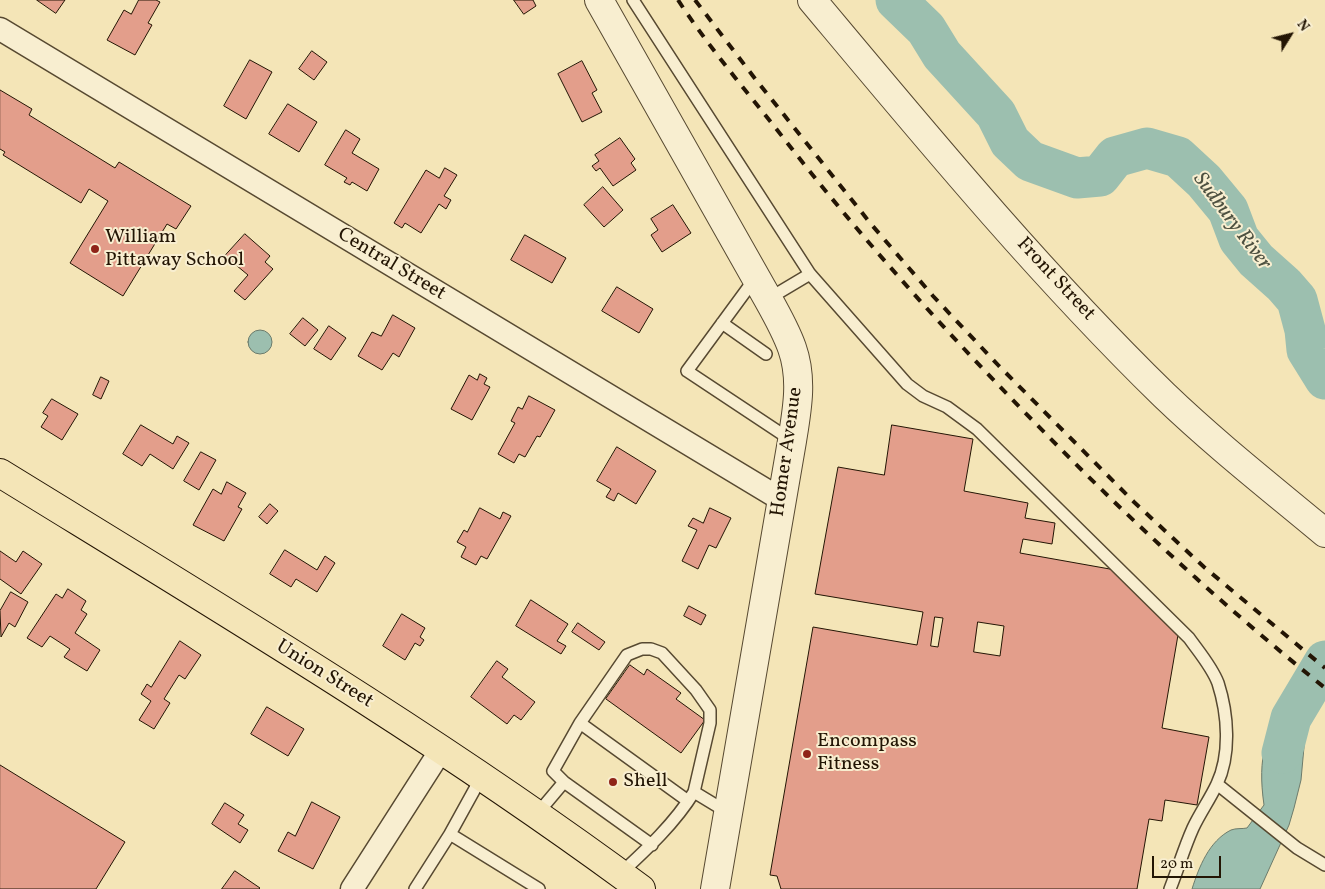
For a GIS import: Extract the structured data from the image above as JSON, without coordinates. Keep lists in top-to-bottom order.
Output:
{
  "streets": {
    "main road": ["Union Street"],
    "street": ["Central Street", "Front Street", "Homer Avenue"]
  },
  "crossings": [
    ["Central Street", "Homer Avenue"]
  ],
  "water": ["Sudbury River"],
  "places": ["William Pittaway School", "Encompass Fitness", "Shell"],
  "scale_bar": "20 m",
  "north": "top right"
}
